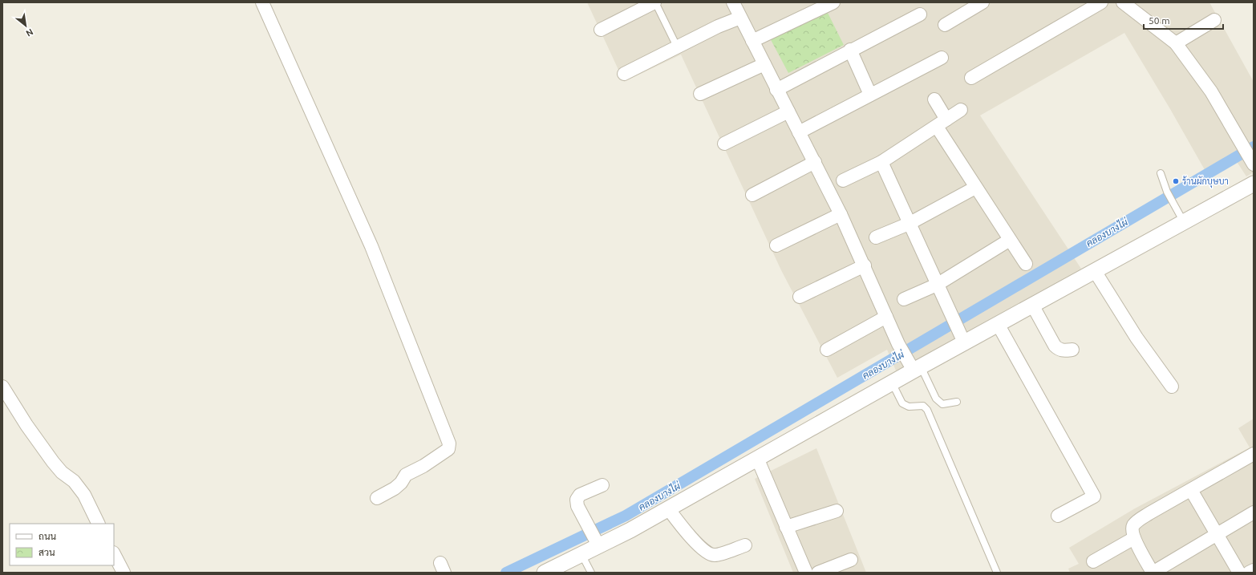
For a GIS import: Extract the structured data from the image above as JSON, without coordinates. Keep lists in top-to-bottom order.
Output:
{
  "water": ["คลองบางไผ่"],
  "places": ["ร้านผักบุษบา"],
  "legend": ["ถนน", "สวน"],
  "scale_bar": "50 m",
  "north": "bottom right"
}
